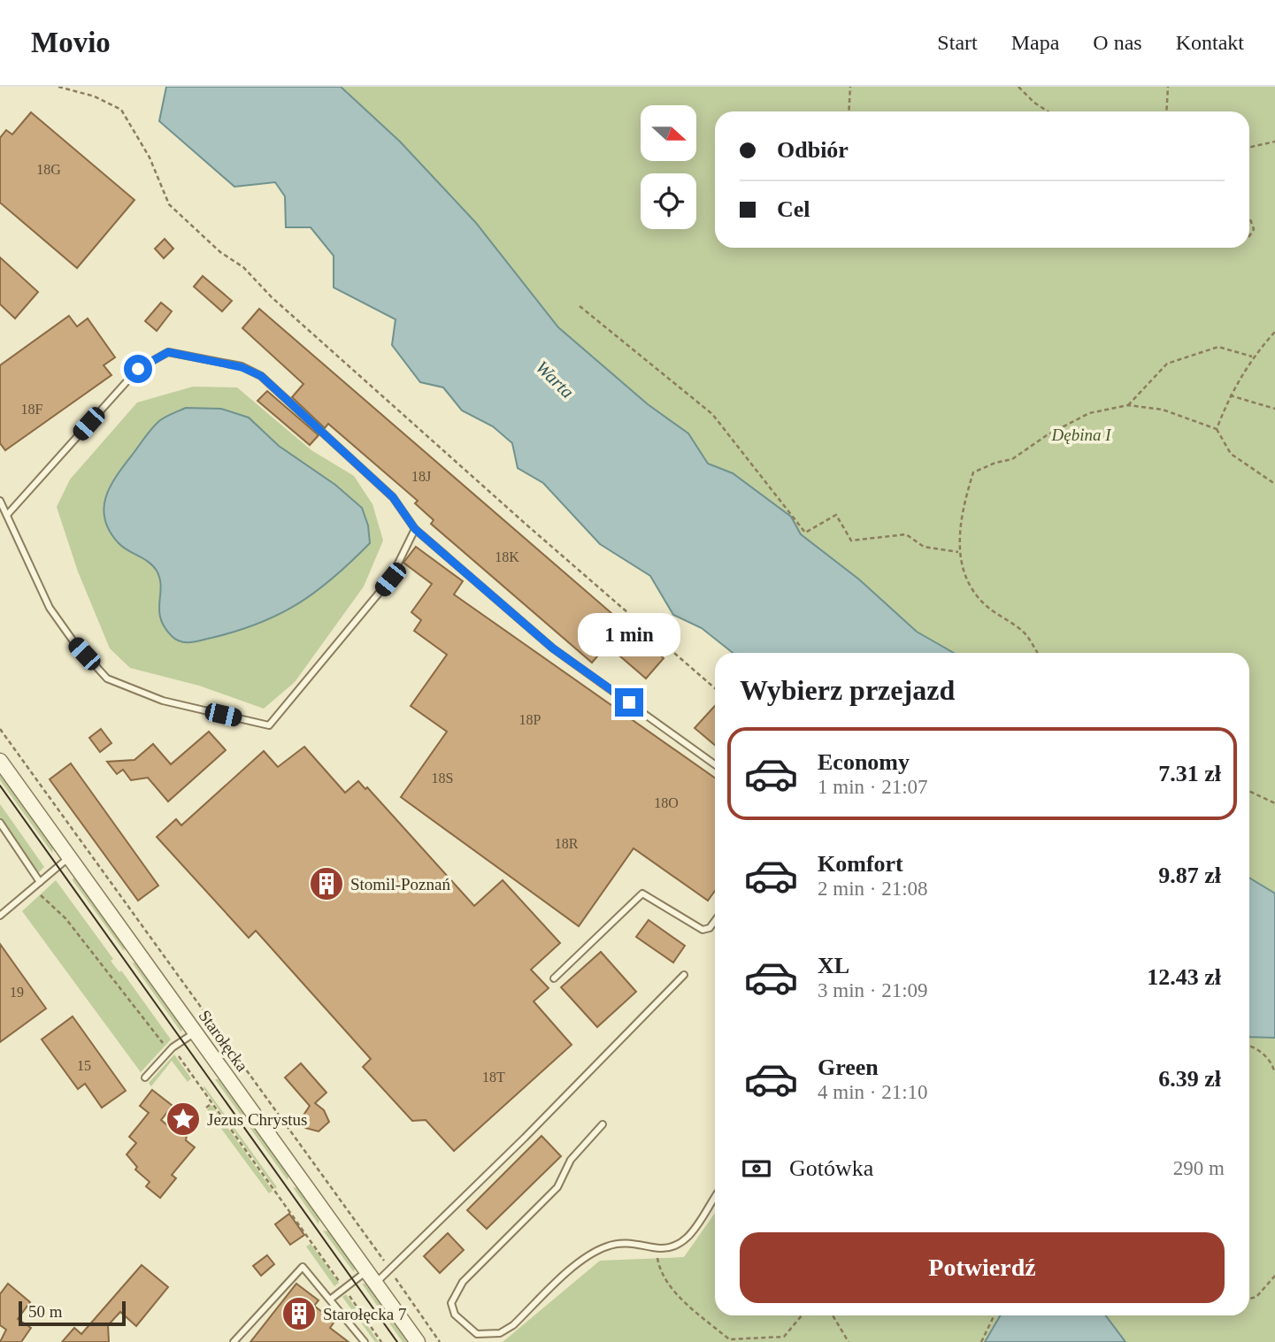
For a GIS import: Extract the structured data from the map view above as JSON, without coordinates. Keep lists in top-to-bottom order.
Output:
{
  "streets": {
    "street": ["Starołęcka"]
  },
  "water": ["Warta"],
  "parks": ["Dębina I"],
  "places": {
    "building": ["Stomil-Poznań", "Starołęcka 7"],
    "place": ["Jezus Chrystus"]
  },
  "house_numbers": [
    "18G",
    "18F",
    "18J",
    "18K",
    "18P",
    "18S",
    "18O",
    "18R",
    "19",
    "15",
    "18T"
  ],
  "scale_bar": "50 m",
  "north": "right",
  "page": {
    "header": "Movio",
    "nav": [
      "Start",
      "Mapa",
      "O nas",
      "Kontakt"
    ],
    "banner": ["Odbiór", "Cel"],
    "bubble": "1 min",
    "heading": "Wybierz przejazd",
    "list": [
      {
        "name": "Economy",
        "note": "1 min · 21:07",
        "value": "7.31 zł"
      },
      {
        "name": "Komfort",
        "note": "2 min · 21:08",
        "value": "9.87 zł"
      },
      {
        "name": "XL",
        "note": "3 min · 21:09",
        "value": "12.43 zł"
      },
      {
        "name": "Green",
        "note": "4 min · 21:10",
        "value": "6.39 zł"
      }
    ],
    "pay": ["Gotówka", "290 m"],
    "buttons": "Potwierdź",
    "scale": "50 m"
  }
}
